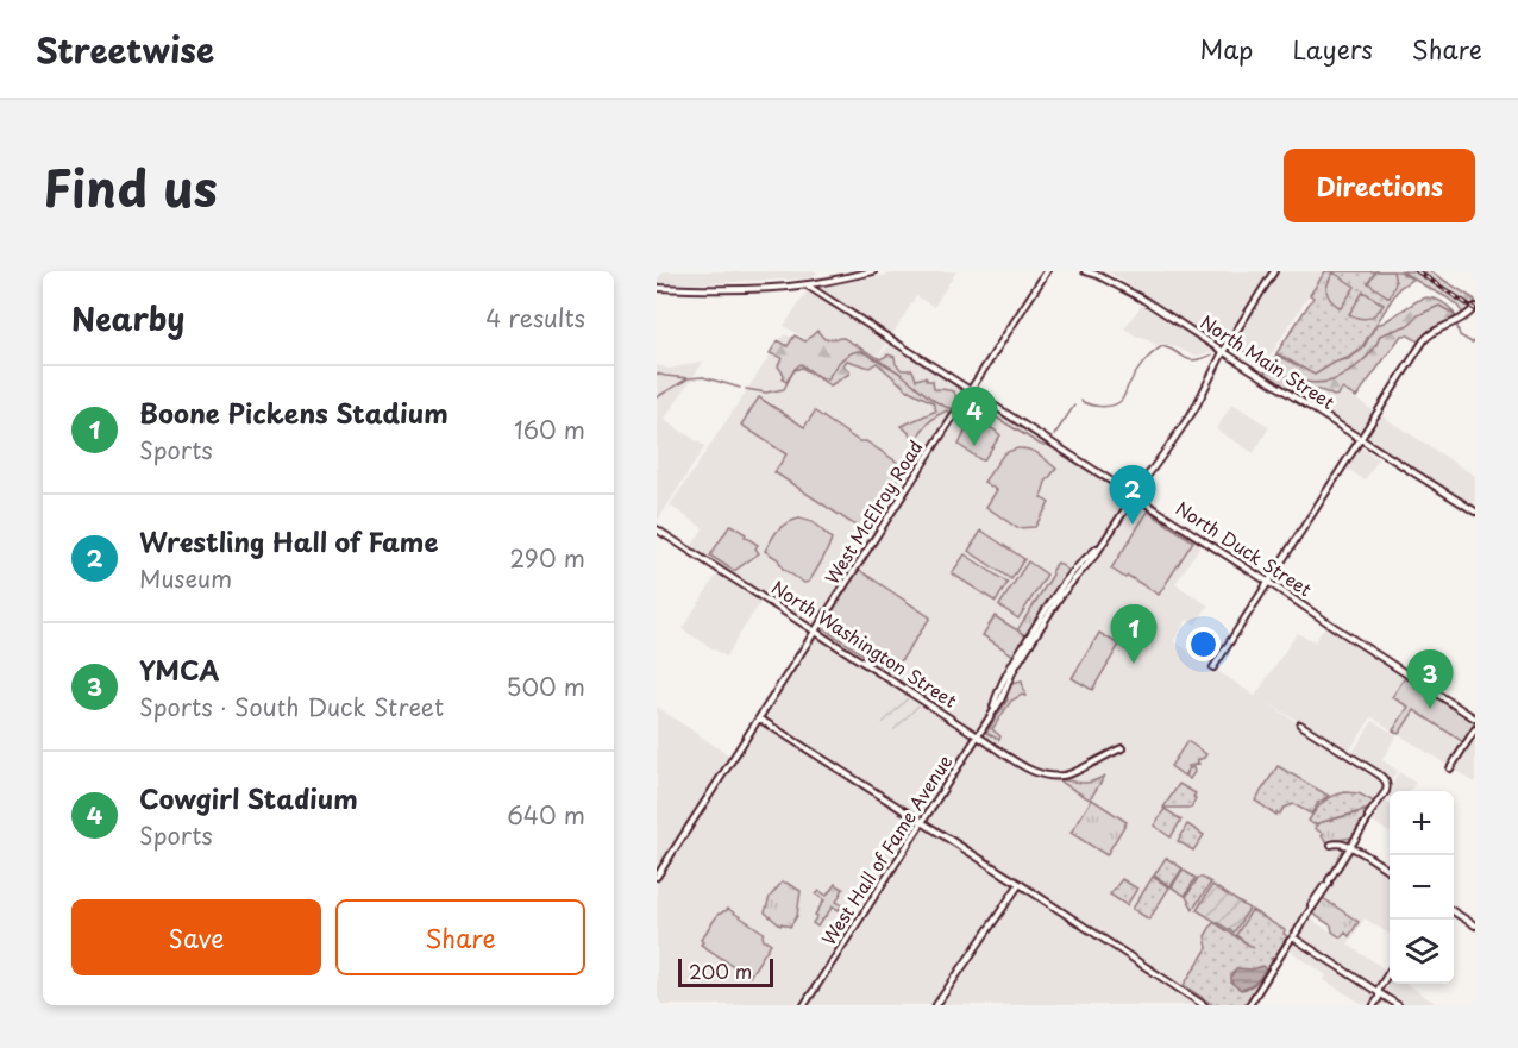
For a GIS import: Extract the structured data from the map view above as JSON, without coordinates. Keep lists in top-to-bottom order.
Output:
{
  "streets": {
    "main road": [
      "North Main Street",
      "West McElroy Road",
      "North Duck Street",
      "North Washington Street",
      "West Hall of Fame Avenue"
    ]
  },
  "crossings": [
    ["North Main Street", "West Hall of Fame Avenue"],
    ["West McElroy Road", "North Duck Street"],
    ["West McElroy Road", "North Washington Street"],
    ["North Duck Street", "West Hall of Fame Avenue"],
    ["North Washington Street", "West Hall of Fame Avenue"]
  ],
  "scale_bar": "200 m",
  "page": {
    "header": "Streetwise",
    "nav": ["Map", "Layers", "Share"],
    "title": "Find us",
    "buttons": [
      "Directions",
      ["Save", "Share"]
    ],
    "heading": ["Nearby", "4 results"],
    "list": [
      {
        "mark": "1",
        "name": "Boone Pickens Stadium",
        "note": "Sports",
        "value": "160 m"
      },
      {
        "mark": "2",
        "name": "Wrestling Hall of Fame",
        "note": "Museum",
        "value": "290 m"
      },
      {
        "mark": "3",
        "name": "YMCA",
        "note": "Sports · South Duck Street",
        "value": "500 m"
      },
      {
        "mark": "4",
        "name": "Cowgirl Stadium",
        "note": "Sports",
        "value": "640 m"
      }
    ],
    "pins": [
      "4",
      "2",
      "1",
      "3"
    ],
    "map_buttons": ["+", "−"],
    "scale": "200 m"
  }
}
